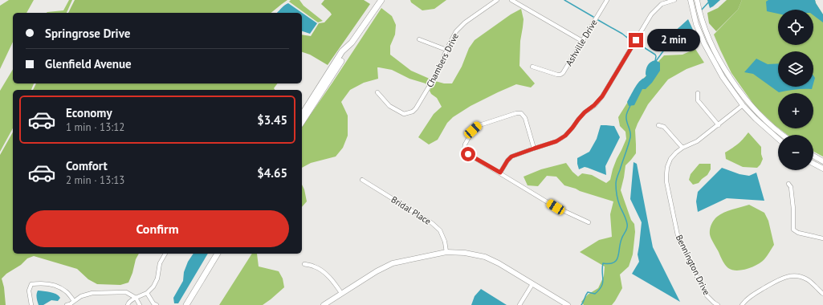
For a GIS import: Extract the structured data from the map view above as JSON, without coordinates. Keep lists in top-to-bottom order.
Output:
{
  "streets": {
    "street": [
      "Ashville Drive",
      "Chambers Drive",
      "Bridal Place",
      "Bennington Drive"
    ]
  },
  "page": {
    "map_buttons": ["+", "−"],
    "banner": ["Springrose Drive", "Glenfield Avenue"],
    "bubble": "2 min",
    "list": [
      {
        "name": "Economy",
        "note": "1 min · 13:12",
        "value": "$3.45"
      },
      {
        "name": "Comfort",
        "note": "2 min · 13:13",
        "value": "$4.65"
      }
    ],
    "buttons": "Confirm"
  }
}
